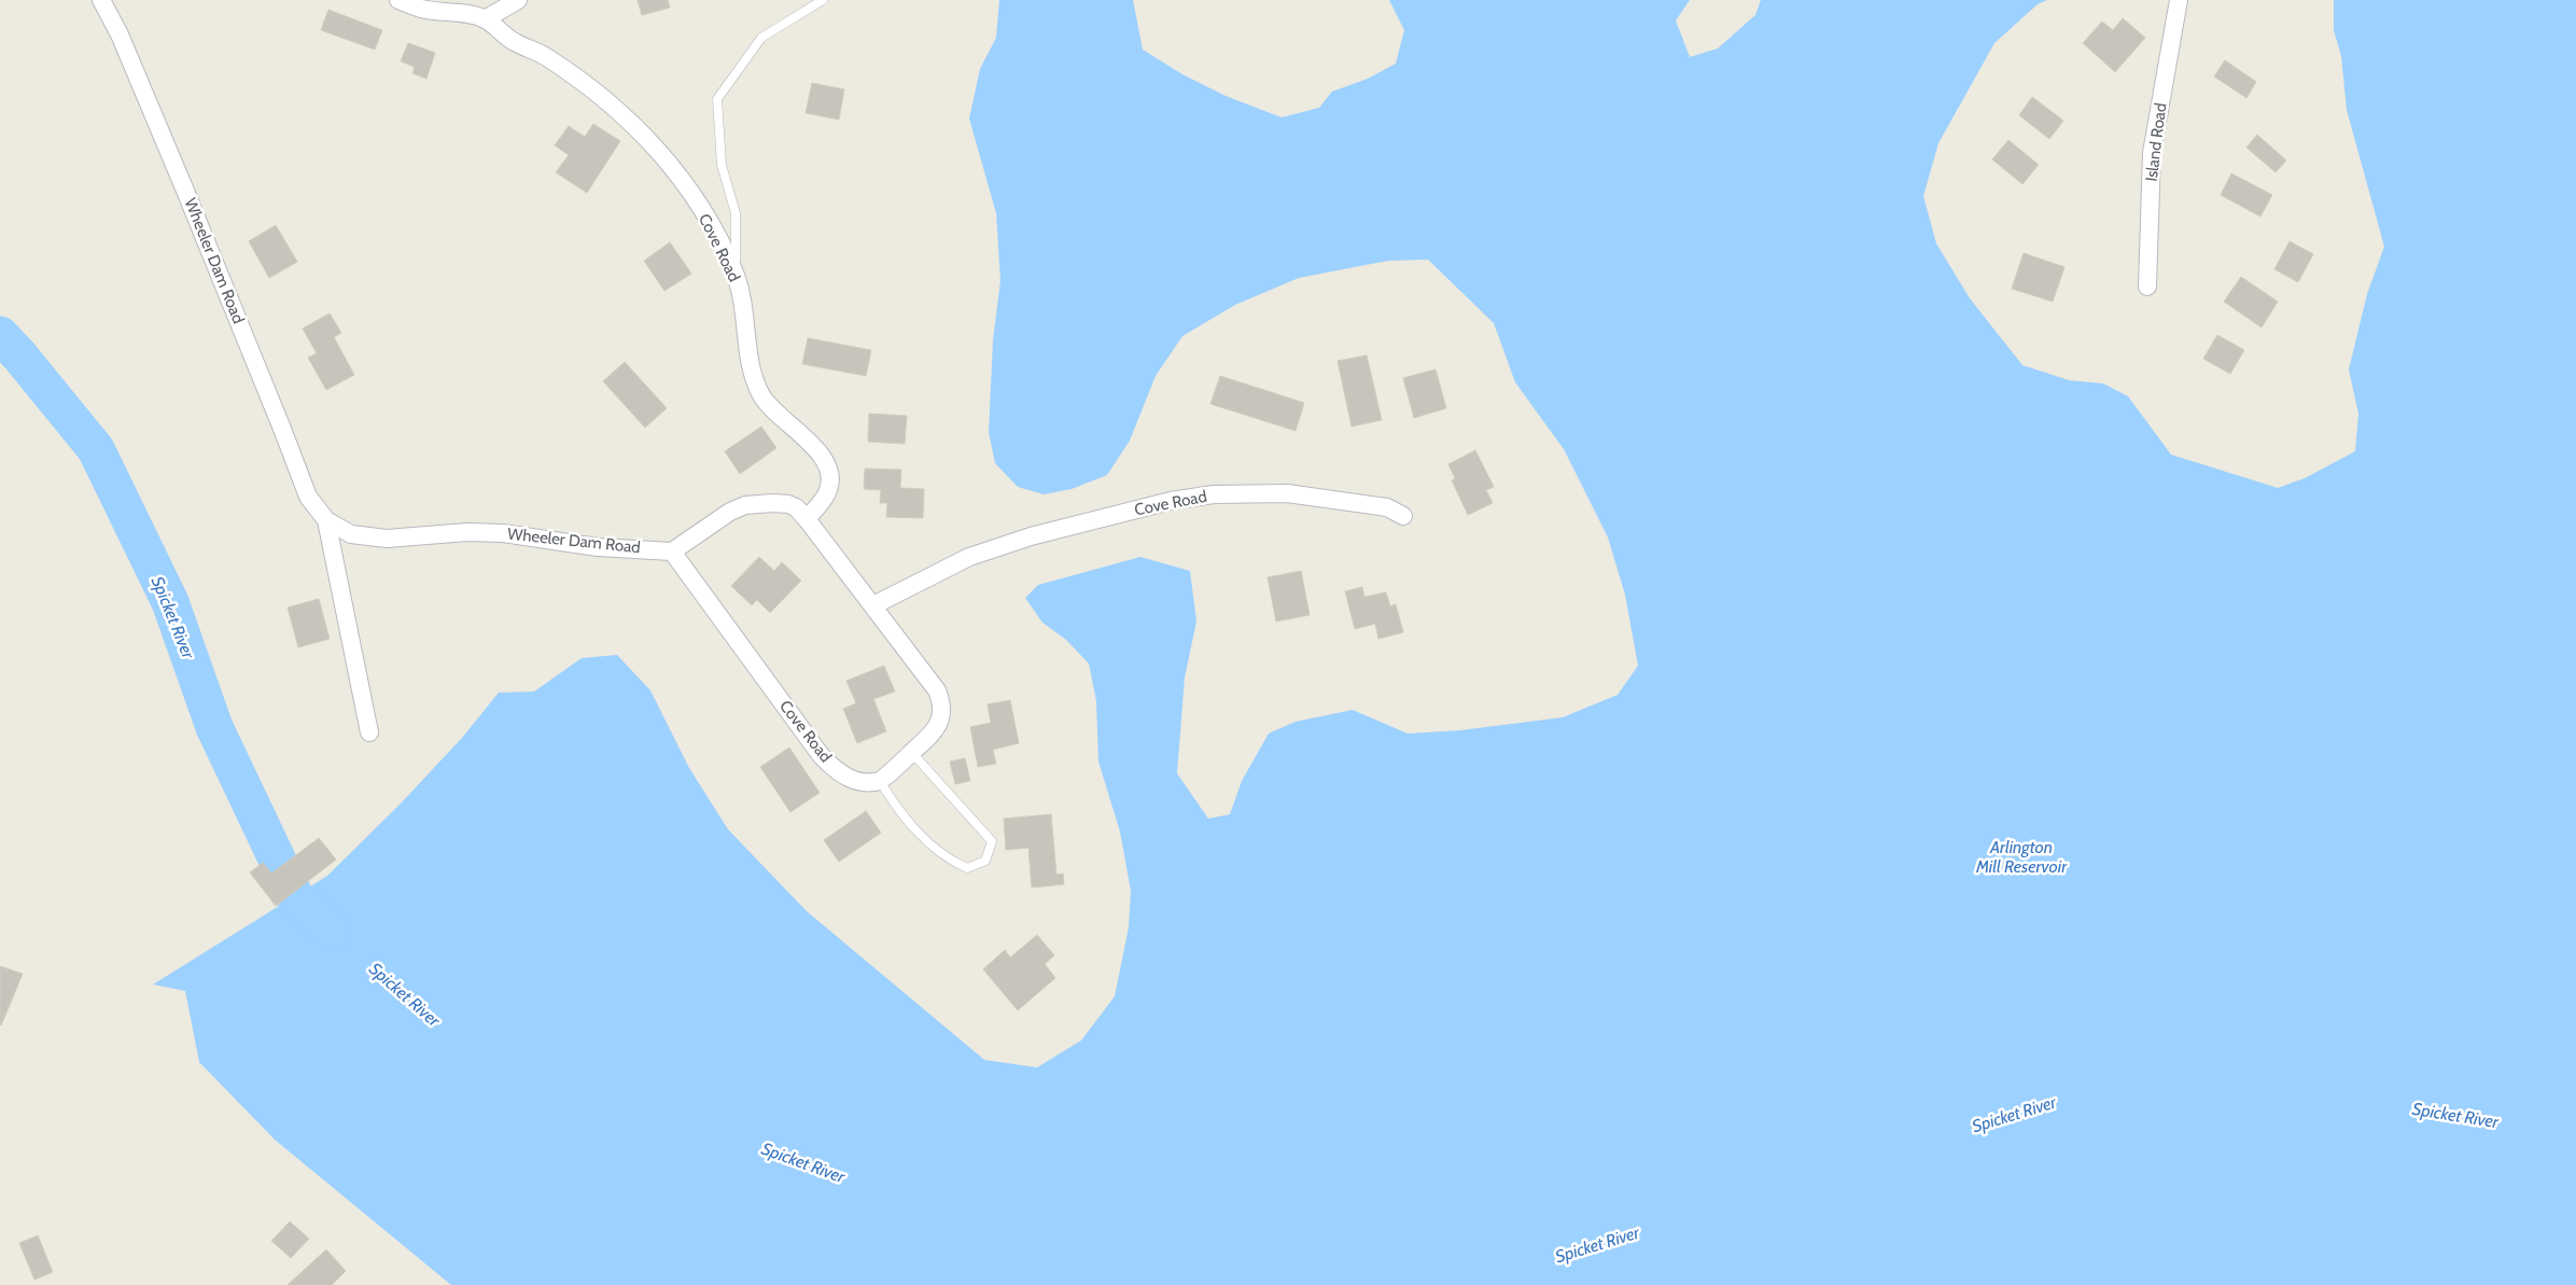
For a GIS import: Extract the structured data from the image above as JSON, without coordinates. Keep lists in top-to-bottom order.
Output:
{
  "streets": {
    "street": ["Island Road", "Cove Road", "Wheeler Dam Road"]
  },
  "crossings": [
    ["Cove Road", "Wheeler Dam Road"]
  ],
  "water": ["Spicket River", "Arlington Mill Reservoir"]
}
